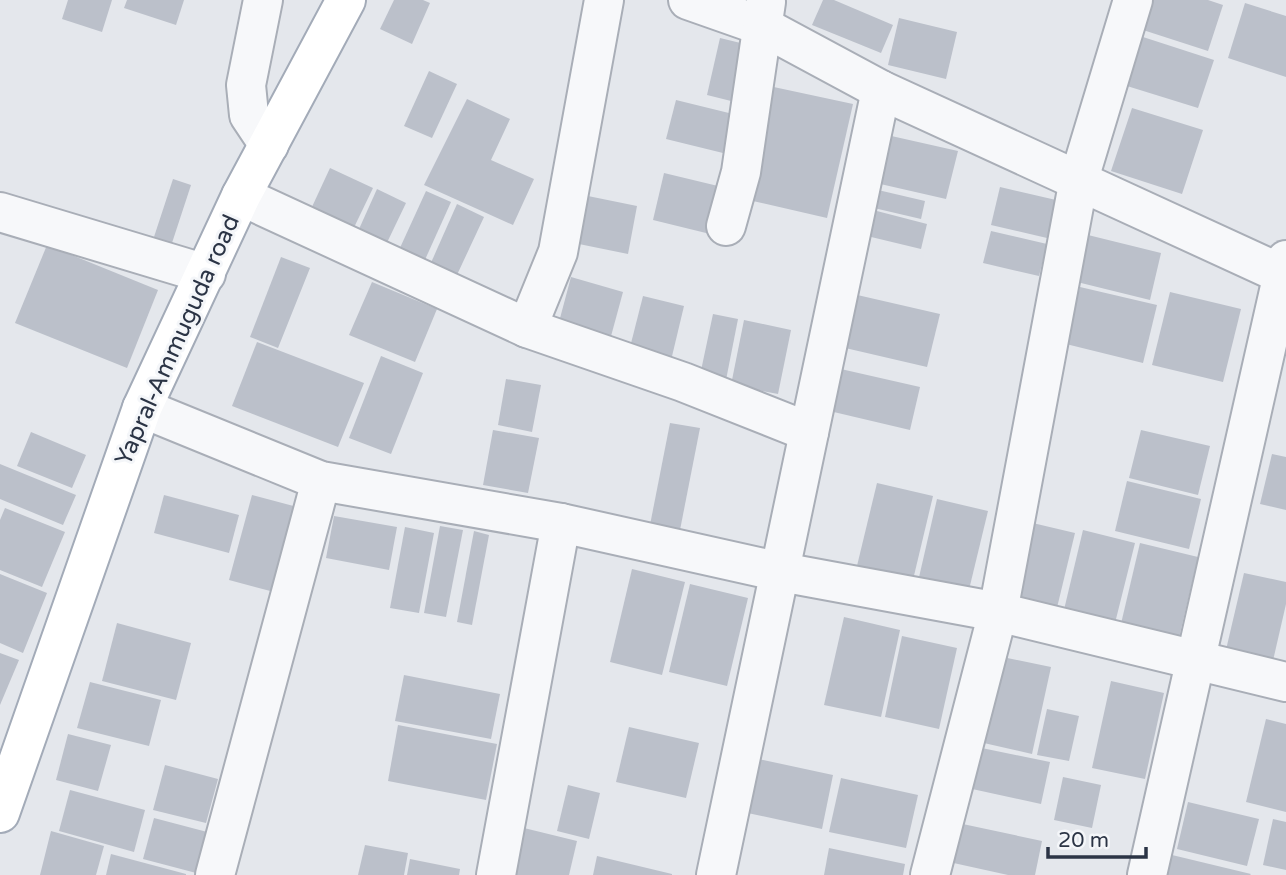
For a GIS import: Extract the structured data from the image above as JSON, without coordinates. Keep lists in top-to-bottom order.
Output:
{
  "streets": {
    "main road": ["Yapral-Ammuguda road"]
  },
  "scale_bar": "20 m"
}
